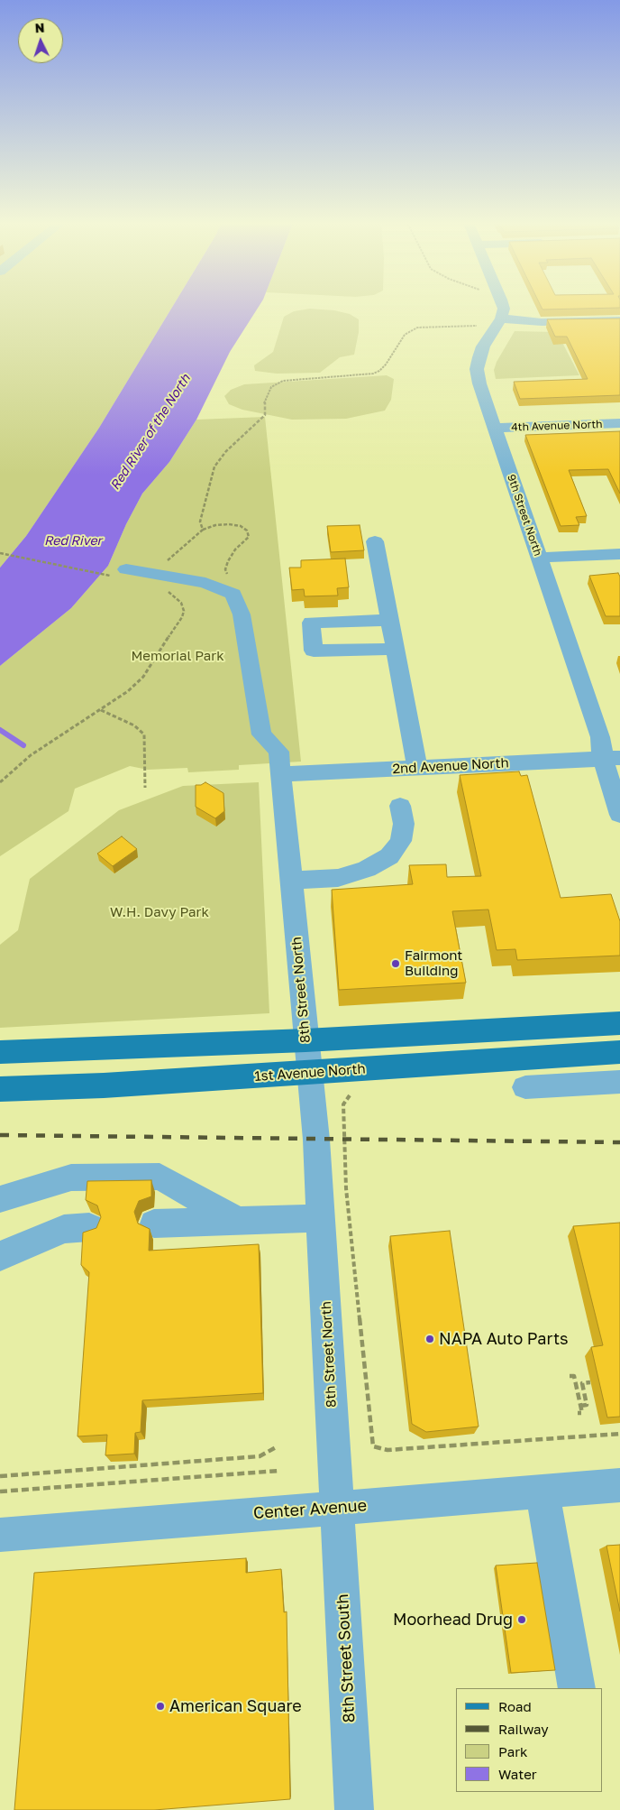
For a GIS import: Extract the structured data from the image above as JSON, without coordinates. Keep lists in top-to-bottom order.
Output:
{
  "streets": {
    "main road": ["1st Avenue North"],
    "street": [
      "4th Avenue North",
      "9th Street North",
      "2nd Avenue North",
      "8th Street North",
      "Center Avenue",
      "8th Street South"
    ]
  },
  "crossings": [
    ["4th Avenue North", "9th Street North"],
    ["9th Street North", "2nd Avenue North"],
    ["2nd Avenue North", "8th Street North"],
    ["8th Street North", "1st Avenue North"],
    ["8th Street North", "Center Avenue"],
    ["8th Street North", "8th Street South"],
    ["Center Avenue", "8th Street South"]
  ],
  "water": ["Red River of the North", "Red River"],
  "parks": ["Memorial Park", "W.H. Davy Park"],
  "places": [
    "Fairmont Building",
    "NAPA Auto Parts",
    "Moorhead Drug",
    "American Square"
  ],
  "legend": [
    "Road",
    "Railway",
    "Park",
    "Water"
  ],
  "north": "top"
}
